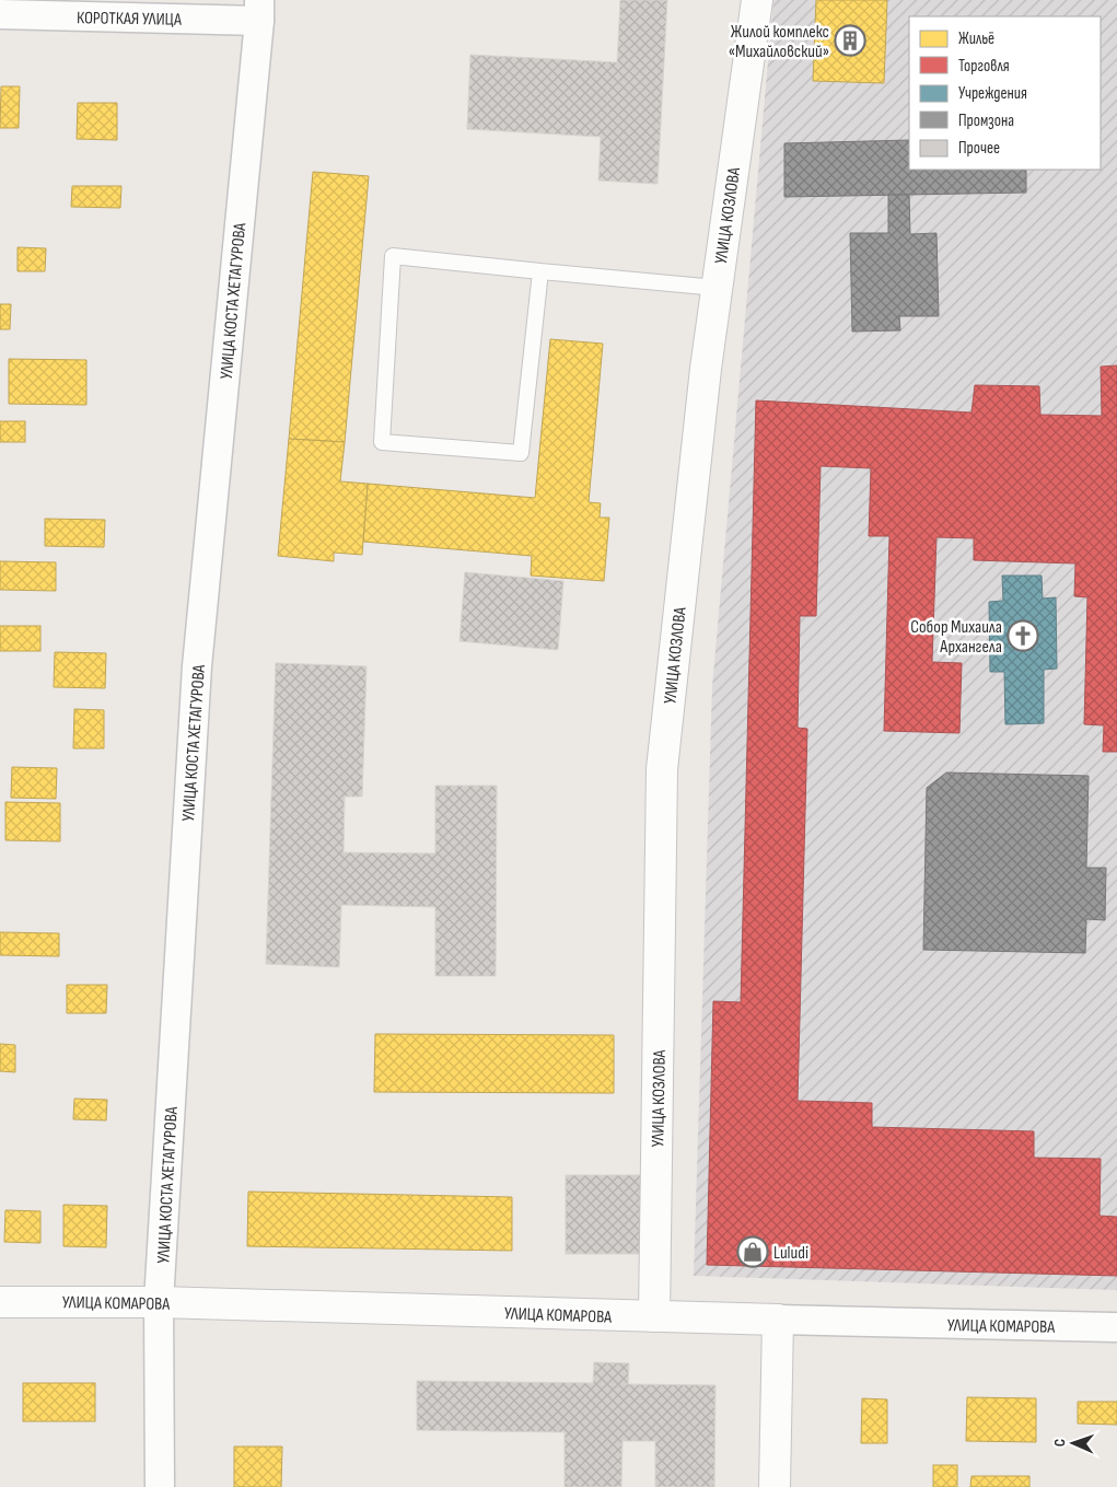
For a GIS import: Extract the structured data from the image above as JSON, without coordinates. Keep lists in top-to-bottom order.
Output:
{
  "streets": {
    "street": [
      "КОРОТКАЯ УЛИЦА",
      "УЛИЦА КОЗЛОВА",
      "УЛИЦА КОСТА ХЕТАГУРОВА",
      "УЛИЦА КОМАРОВА"
    ]
  },
  "crossings": [
    ["КОРОТКАЯ УЛИЦА", "УЛИЦА КОСТА ХЕТАГУРОВА"],
    ["УЛИЦА КОЗЛОВА", "УЛИЦА КОМАРОВА"],
    ["УЛИЦА КОСТА ХЕТАГУРОВА", "УЛИЦА КОМАРОВА"]
  ],
  "places": {
    "building": ["Жилой комплекс «Михайловский»"],
    "church": ["Собор Михаила Архангела"],
    "shop": ["Luludi"]
  },
  "legend": [
    "Жильё",
    "Торговля",
    "Учреждения",
    "Промзона",
    "Прочее"
  ],
  "north": "left"
}
